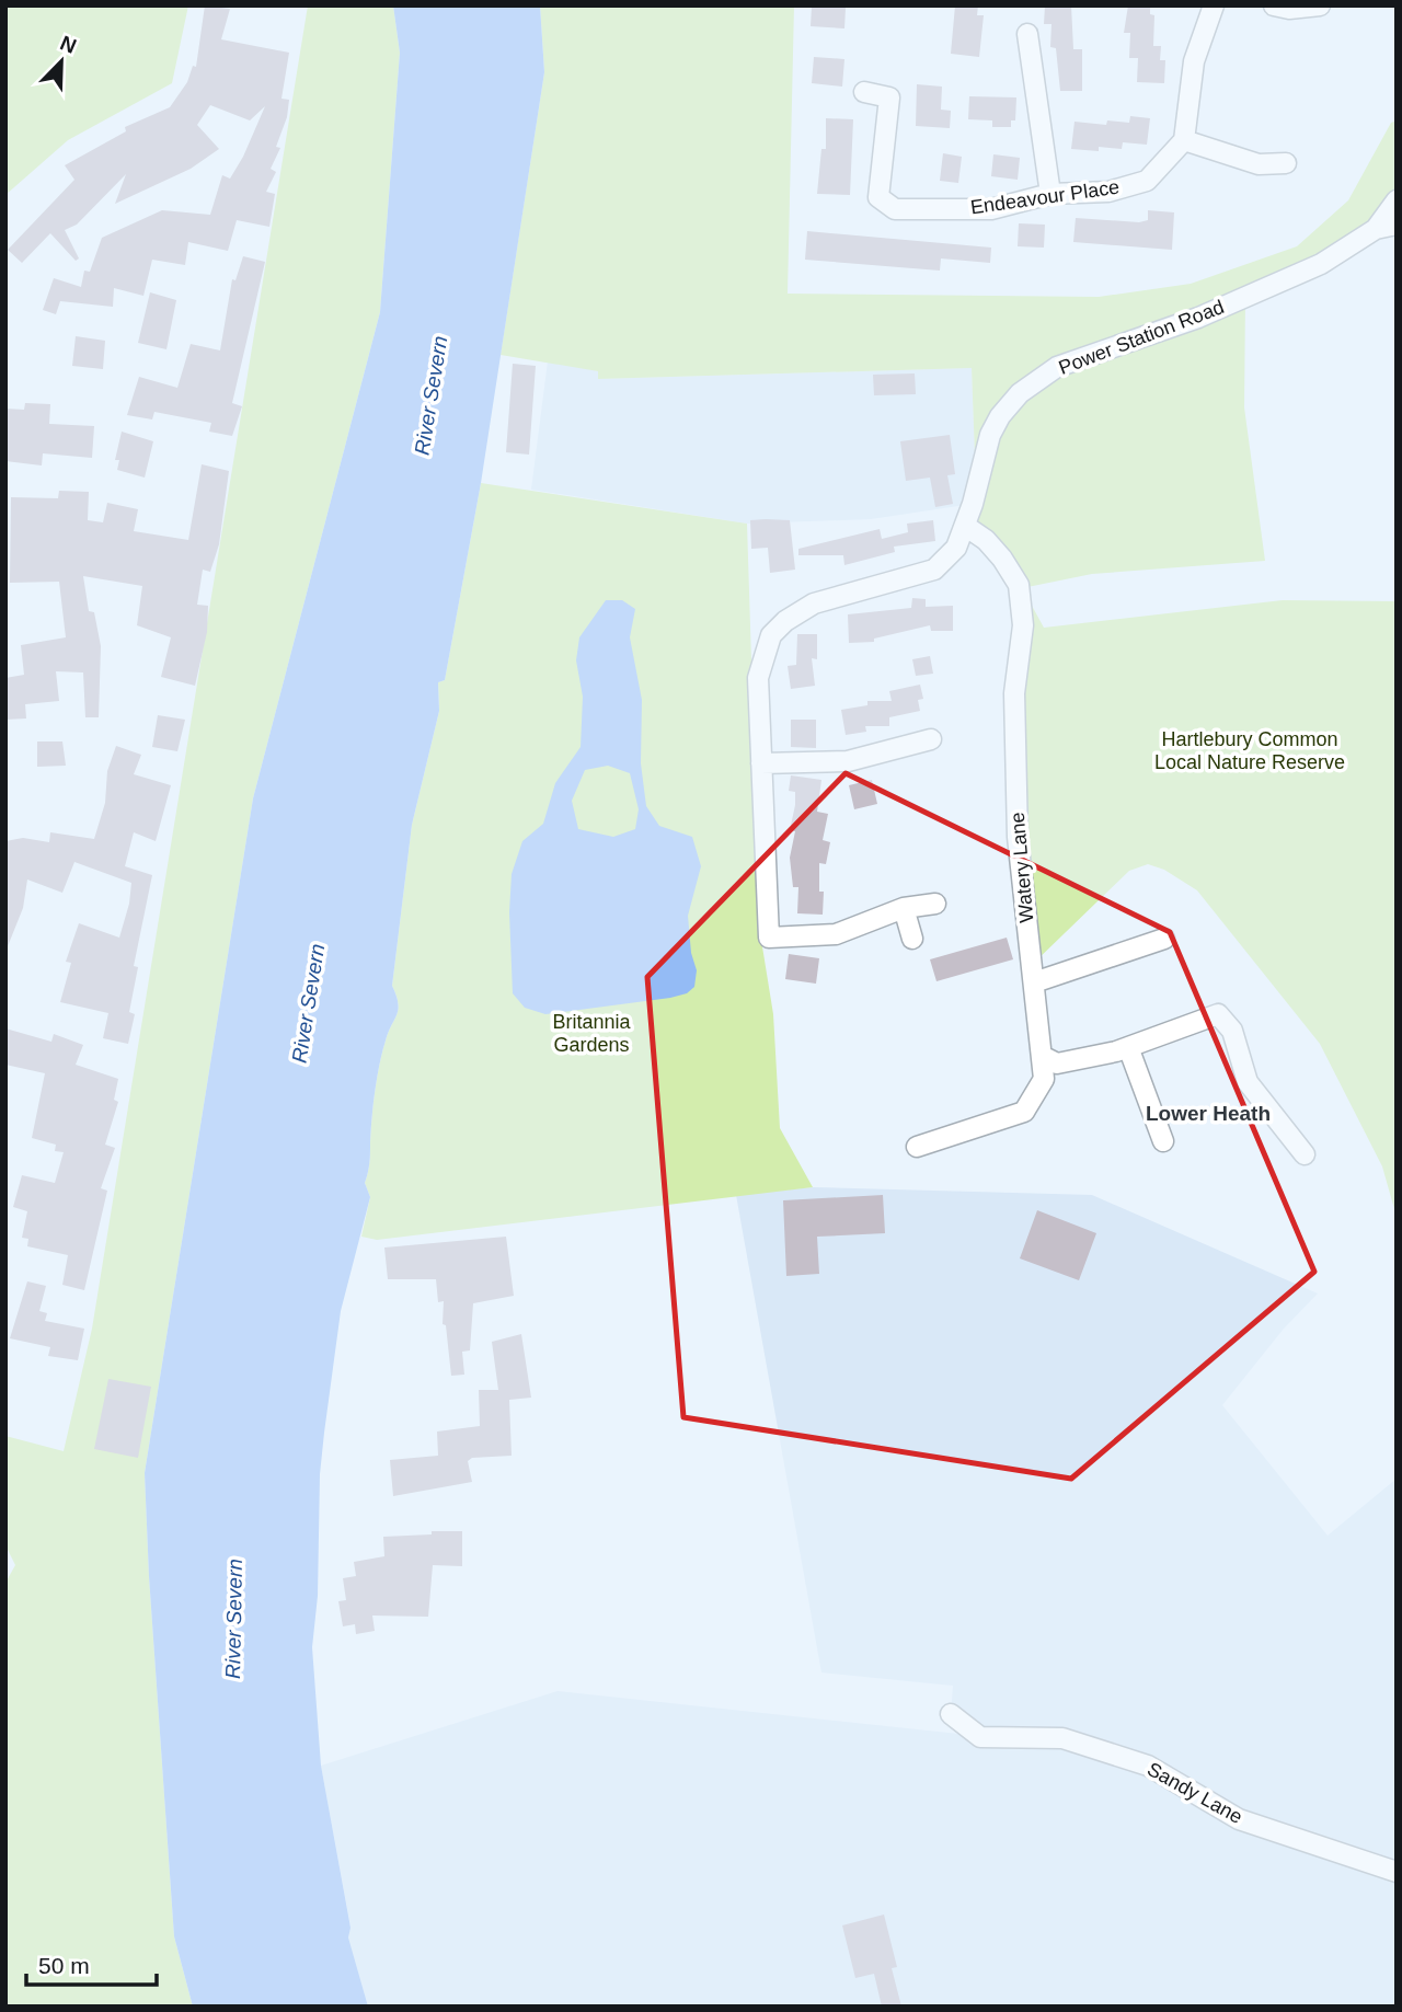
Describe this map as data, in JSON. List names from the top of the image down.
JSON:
{
  "streets": {
    "street": [
      "Endeavour Place",
      "Power Station Road",
      "Watery Lane",
      "Sandy Lane"
    ]
  },
  "crossings": [
    ["Power Station Road", "Watery Lane"]
  ],
  "districts": ["Lower Heath"],
  "water": ["River Severn"],
  "parks": ["Hartlebury Common Local Nature Reserve", "Britannia Gardens"],
  "scale_bar": "50 m",
  "north": "top right"
}
